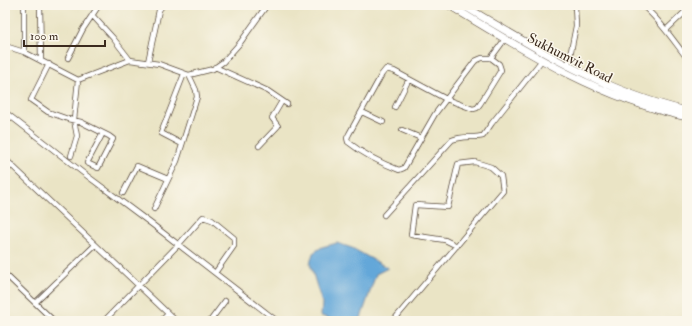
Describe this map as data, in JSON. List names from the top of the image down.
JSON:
{
  "streets": {
    "main road": ["Sukhumvit Road"]
  },
  "scale_bar": "100 m"
}
